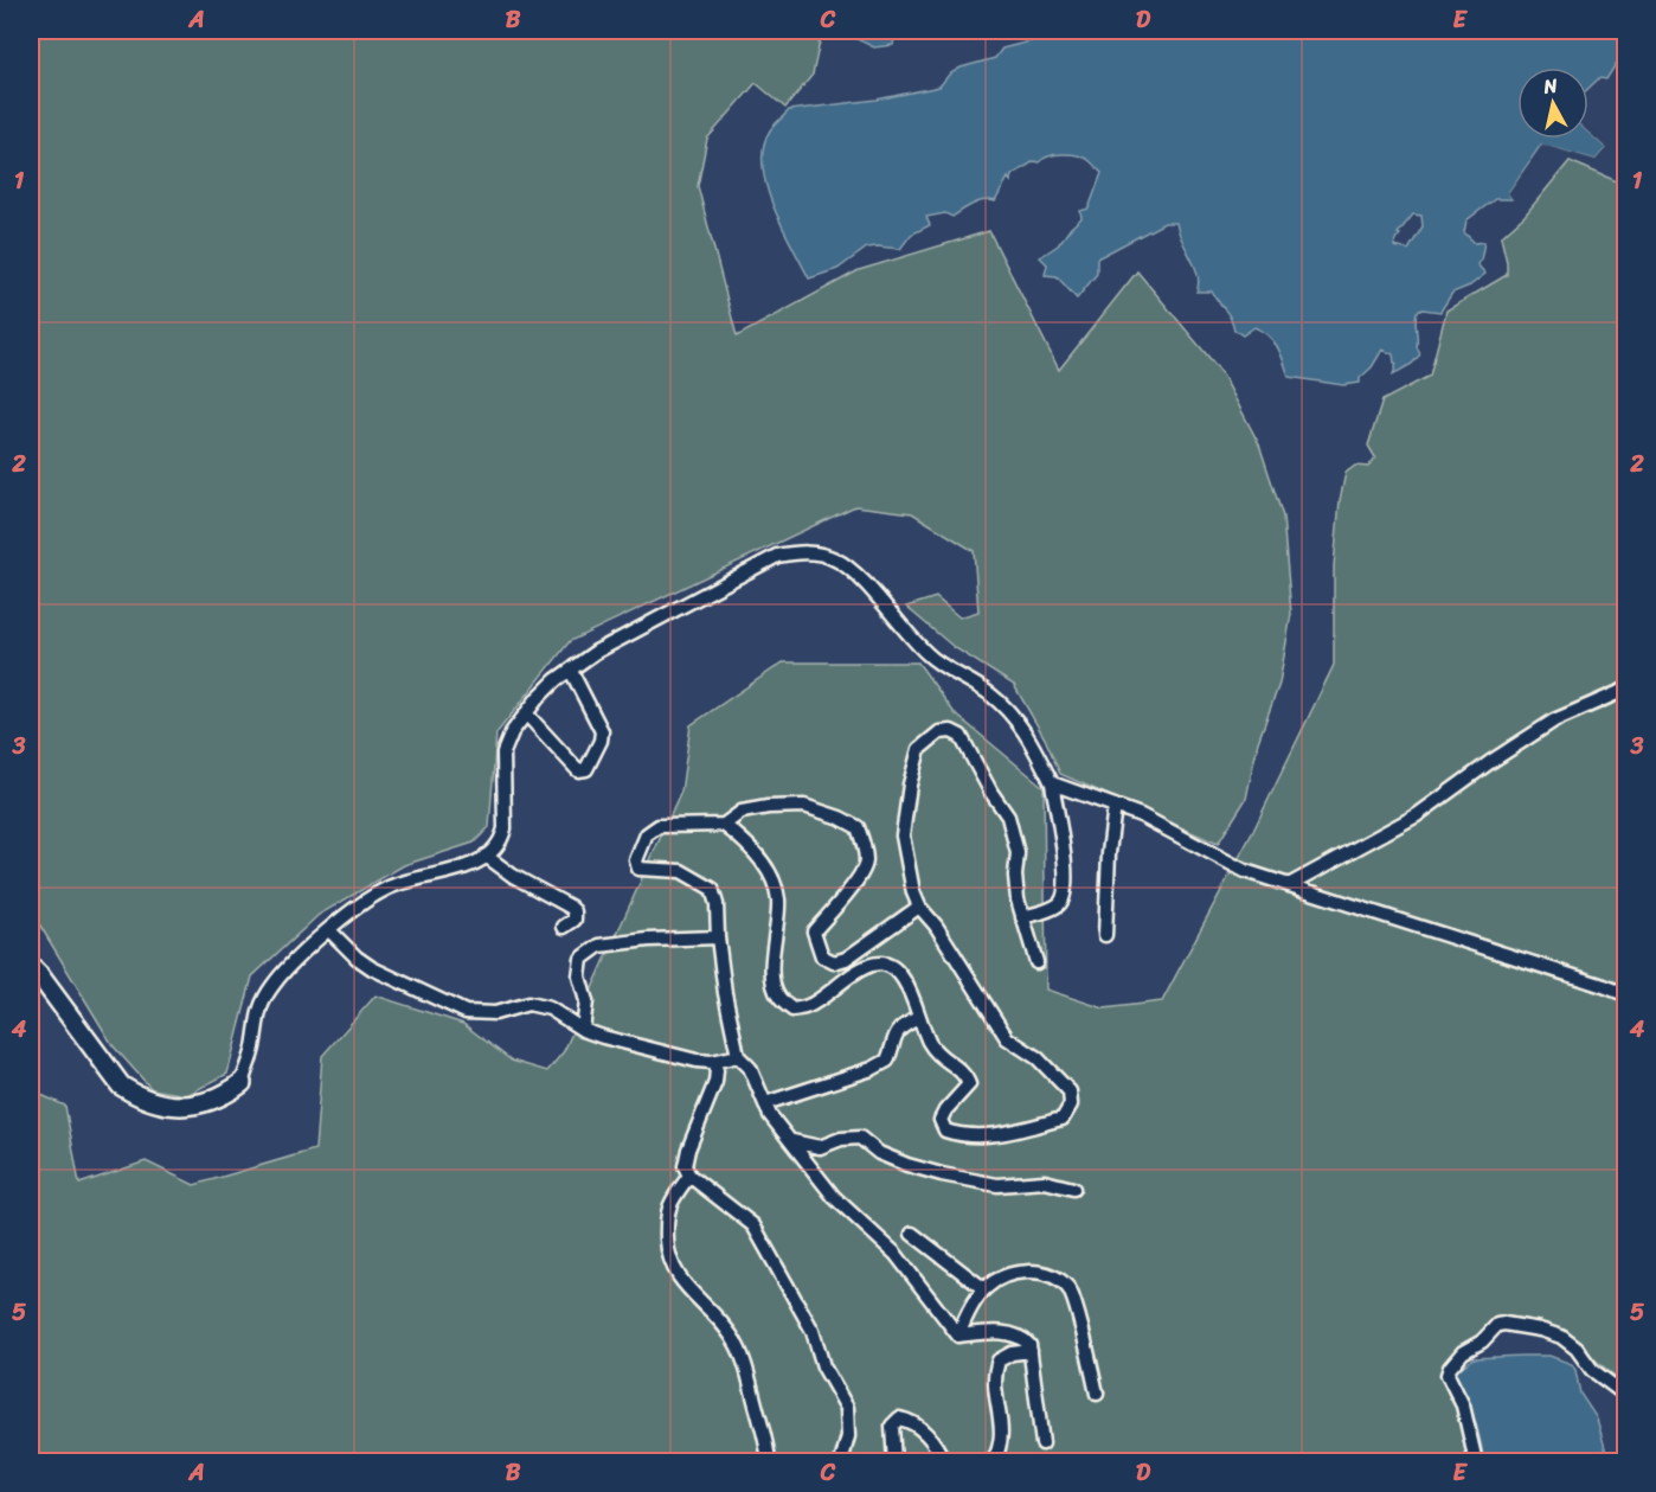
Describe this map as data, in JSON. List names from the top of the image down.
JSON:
{
  "north": "top",
  "grid": {
    "columns": [
      "A",
      "B",
      "C",
      "D",
      "E"
    ],
    "rows": [
      "1",
      "2",
      "3",
      "4",
      "5"
    ]
  }
}
